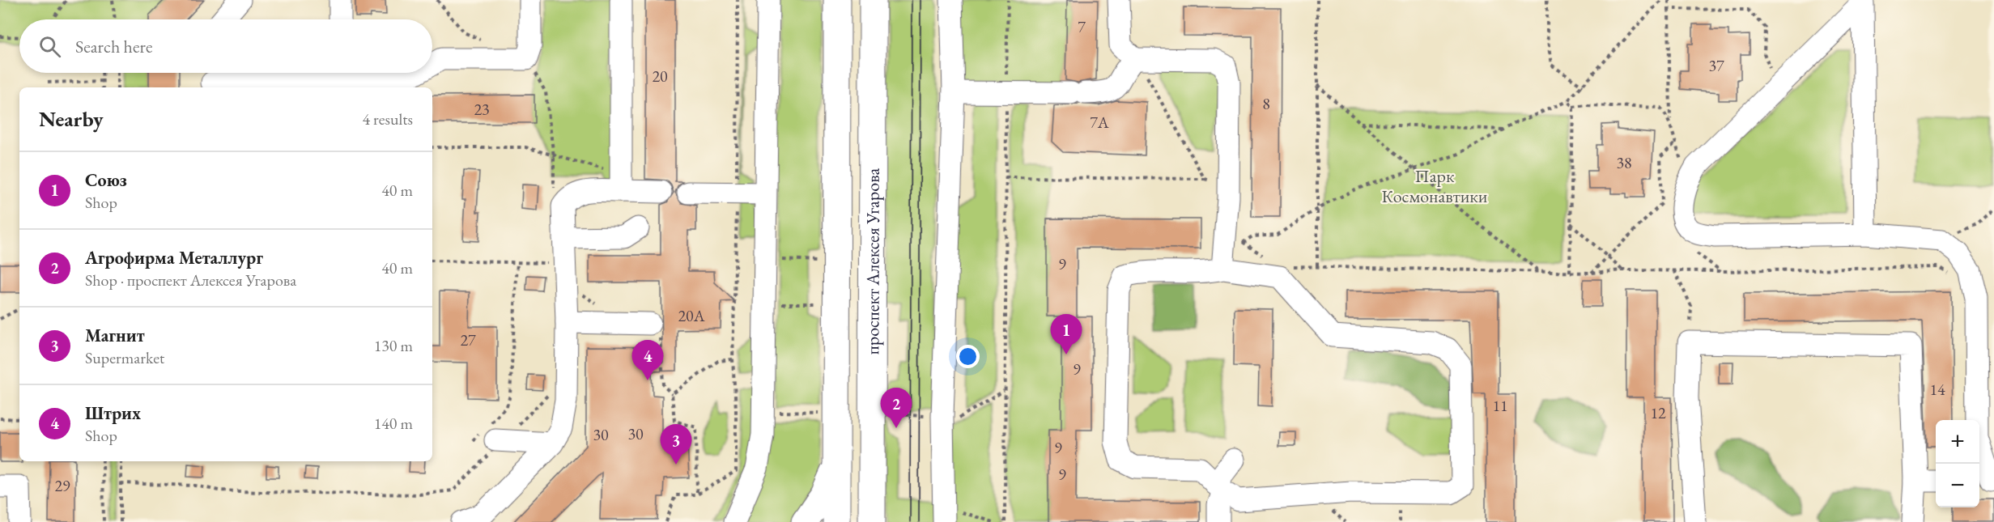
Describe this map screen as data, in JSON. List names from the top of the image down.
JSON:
{
  "streets": {
    "main road": ["проспект Алексея Угарова"]
  },
  "parks": ["Парк Космонавтики"],
  "house_numbers": [
    "7",
    "37",
    "20",
    "8",
    "23",
    "7А",
    "38",
    "9",
    "20А",
    "27",
    "9",
    "14",
    "11",
    "12",
    "30",
    "30",
    "9",
    "9",
    "29"
  ],
  "page": {
    "search": "Search here",
    "heading": ["Nearby", "4 results"],
    "list": [
      {
        "mark": "1",
        "name": "Союз",
        "note": "Shop",
        "value": "40 m"
      },
      {
        "mark": "2",
        "name": "Агрофирма Металлург",
        "note": "Shop · проспект Алексея Угарова",
        "value": "40 m"
      },
      {
        "mark": "3",
        "name": "Магнит",
        "note": "Supermarket",
        "value": "130 m"
      },
      {
        "mark": "4",
        "name": "Штрих",
        "note": "Shop",
        "value": "140 m"
      }
    ],
    "pins": [
      "1",
      "4",
      "2",
      "3"
    ],
    "map_buttons": ["+", "−"]
  }
}
